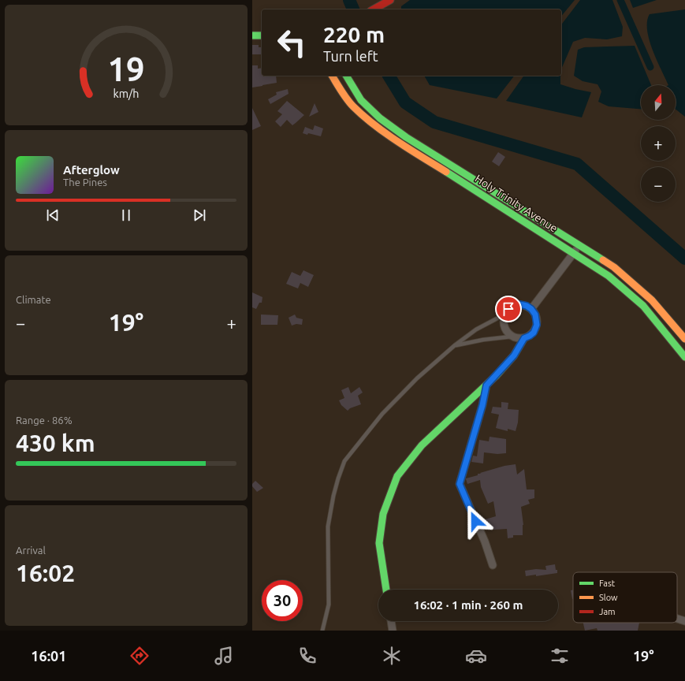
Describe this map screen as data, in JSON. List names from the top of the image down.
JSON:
{
  "streets": {
    "main road": ["Holy Trinity Avenue"]
  },
  "legend": ["Fast", "Slow", "Jam"],
  "north": "top",
  "page": {
    "turn": ["220 m", "Turn left"],
    "map_buttons": ["+", "−"],
    "song": ["Afterglow", "The Pines"],
    "tile": [
      "Climate",
      ["Range · 86%", "430 km"],
      ["Arrival", "16:02"]
    ],
    "heat": ["−", "19°", "+"],
    "limit": "30",
    "trip": "16:02 · 1 min · 260 m",
    "tabs": ["16:01", "19°"],
    "gauge": ["19", "km/h"]
  }
}
